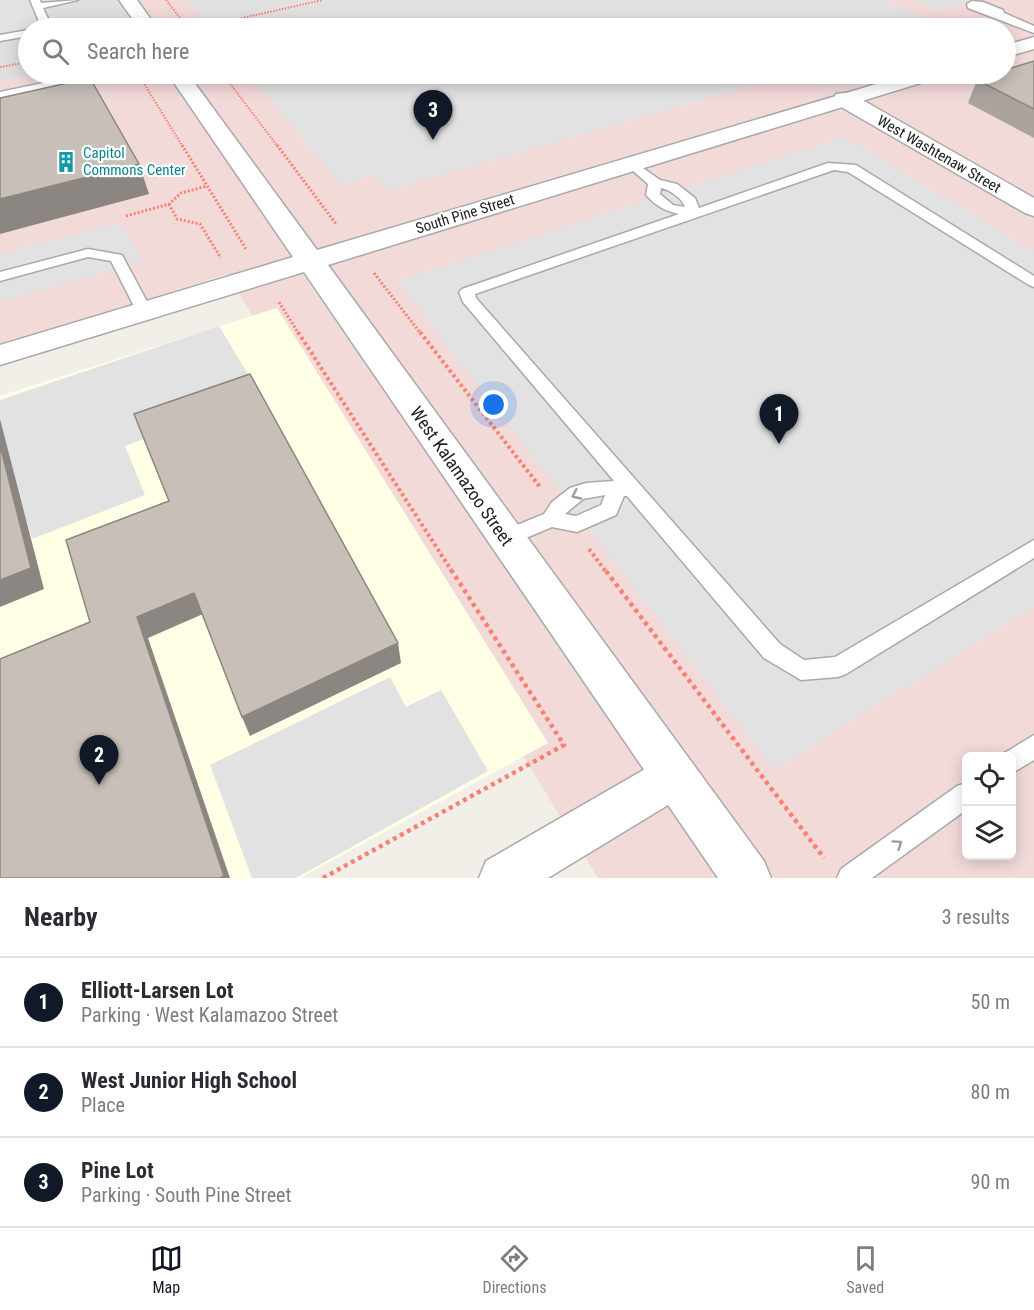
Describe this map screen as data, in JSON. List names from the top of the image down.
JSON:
{
  "streets": {
    "street": ["West Washtenaw Street", "South Pine Street", "West Kalamazoo Street"]
  },
  "crossings": [
    ["West Washtenaw Street", "South Pine Street"],
    ["South Pine Street", "West Kalamazoo Street"]
  ],
  "places": {
    "building": ["Capitol Commons Center"]
  },
  "page": {
    "search": "Search here",
    "pins": ["3", "1", "2"],
    "heading": ["Nearby", "3 results"],
    "list": [
      {
        "mark": "1",
        "name": "Elliott-Larsen Lot",
        "note": "Parking · West Kalamazoo Street",
        "value": "50 m"
      },
      {
        "mark": "2",
        "name": "West Junior High School",
        "note": "Place",
        "value": "80 m"
      },
      {
        "mark": "3",
        "name": "Pine Lot",
        "note": "Parking · South Pine Street",
        "value": "90 m"
      }
    ],
    "nav": ["Map", "Directions", "Saved"]
  }
}
